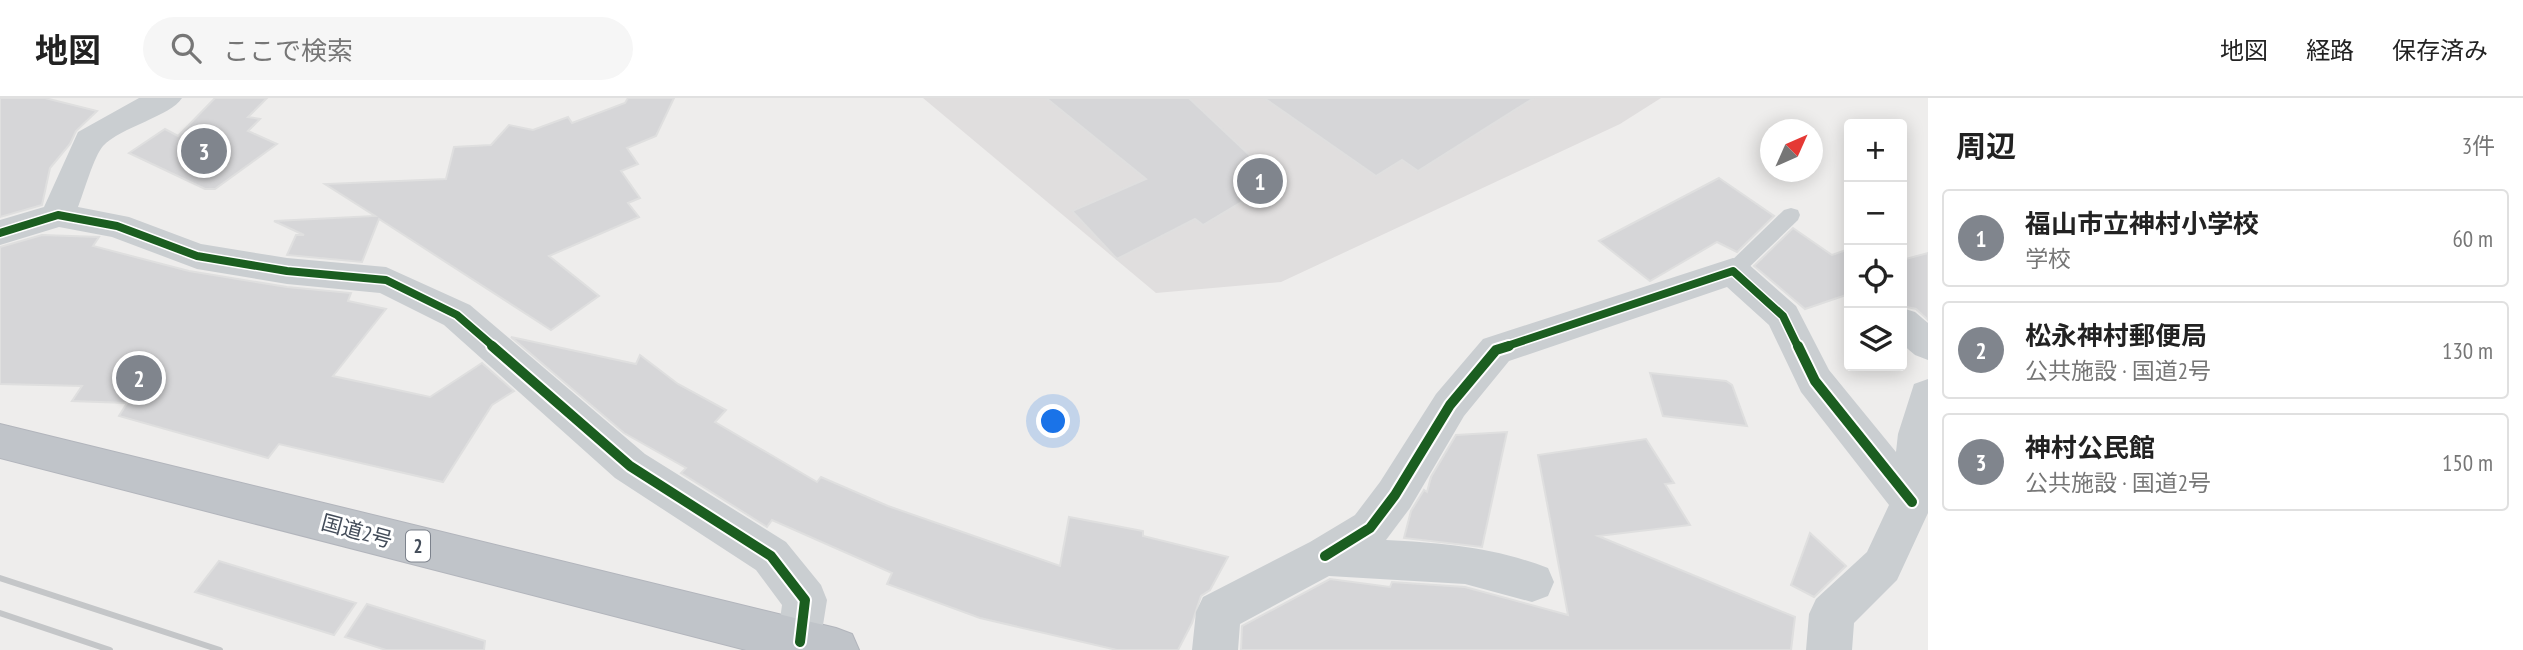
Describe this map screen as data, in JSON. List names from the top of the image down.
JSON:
{
  "streets": {
    "highway": ["国道2号", "2"]
  },
  "north": "top right",
  "page": {
    "header": "地図",
    "search": "ここで検索",
    "nav": ["地図", "経路", "保存済み"],
    "heading": ["周辺", "3件"],
    "map_buttons": ["+", "−"],
    "pins": ["3", "1", "2"],
    "list": [
      {
        "mark": "1",
        "name": "福山市立神村小学校",
        "note": "学校",
        "value": "60 m"
      },
      {
        "mark": "2",
        "name": "松永神村郵便局",
        "note": "公共施設 · 国道2号",
        "value": "130 m"
      },
      {
        "mark": "3",
        "name": "神村公民館",
        "note": "公共施設 · 国道2号",
        "value": "150 m"
      }
    ]
  }
}
